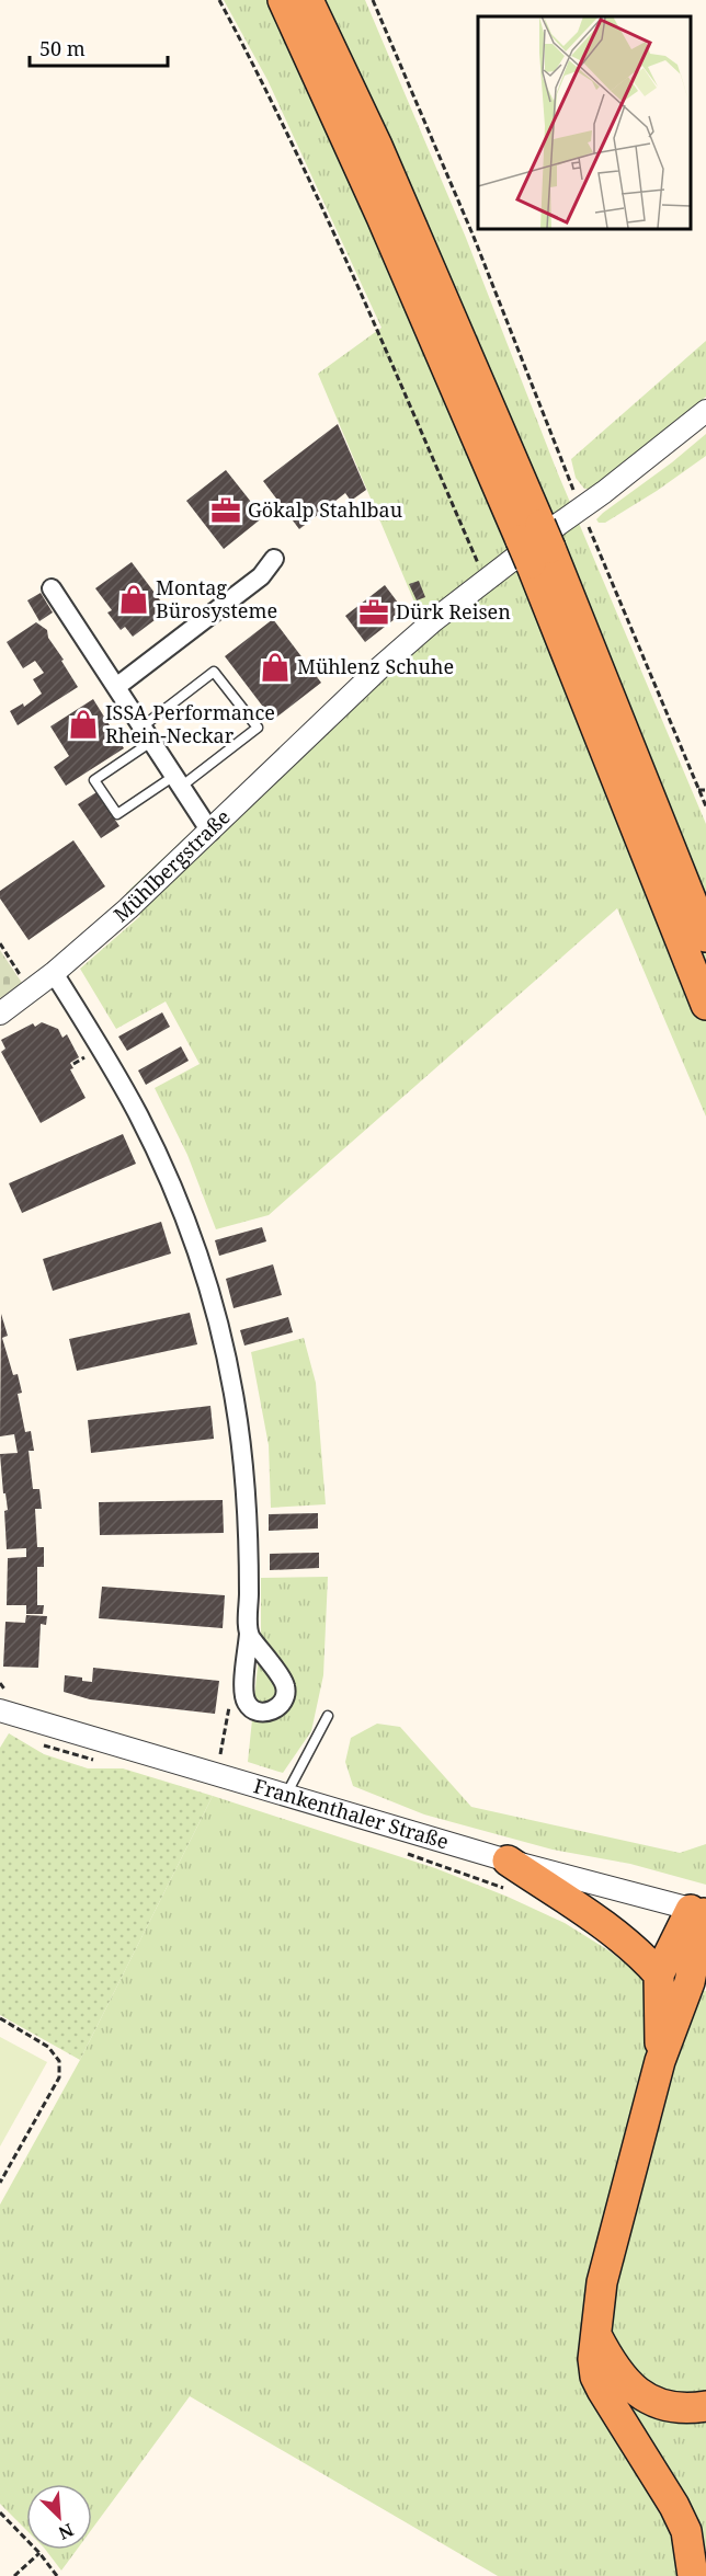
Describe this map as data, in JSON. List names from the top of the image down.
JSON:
{
  "streets": {
    "street": ["Mühlbergstraße", "Frankenthaler Straße"]
  },
  "places": {
    "office": ["Gökalp Stahlbau", "Dürk Reisen"],
    "shop": ["Montag Bürosysteme", "Mühlenz Schuhe", "ISSA Performance Rhein-Neckar"]
  },
  "scale_bar": "50 m",
  "north": "bottom right"
}
